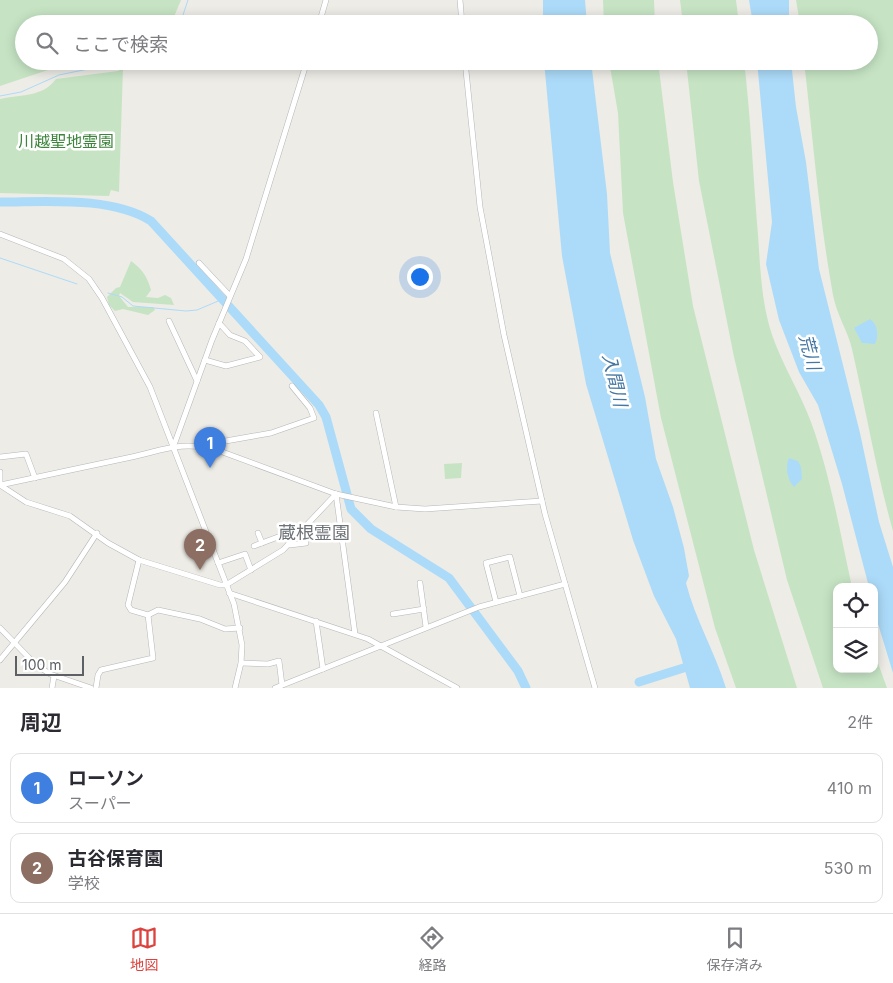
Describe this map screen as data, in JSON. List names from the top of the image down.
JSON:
{
  "districts": ["蔵根霊園"],
  "water": ["荒川", "入間川"],
  "parks": ["川越聖地霊園"],
  "scale_bar": "100 m",
  "page": {
    "search": "ここで検索",
    "pins": ["1", "2"],
    "scale": "100 m",
    "heading": ["周辺", "2件"],
    "list": [
      {
        "mark": "1",
        "name": "ローソン",
        "note": "スーパー",
        "value": "410 m"
      },
      {
        "mark": "2",
        "name": "古谷保育園",
        "note": "学校",
        "value": "530 m"
      }
    ],
    "nav": ["地図", "経路", "保存済み"]
  }
}
